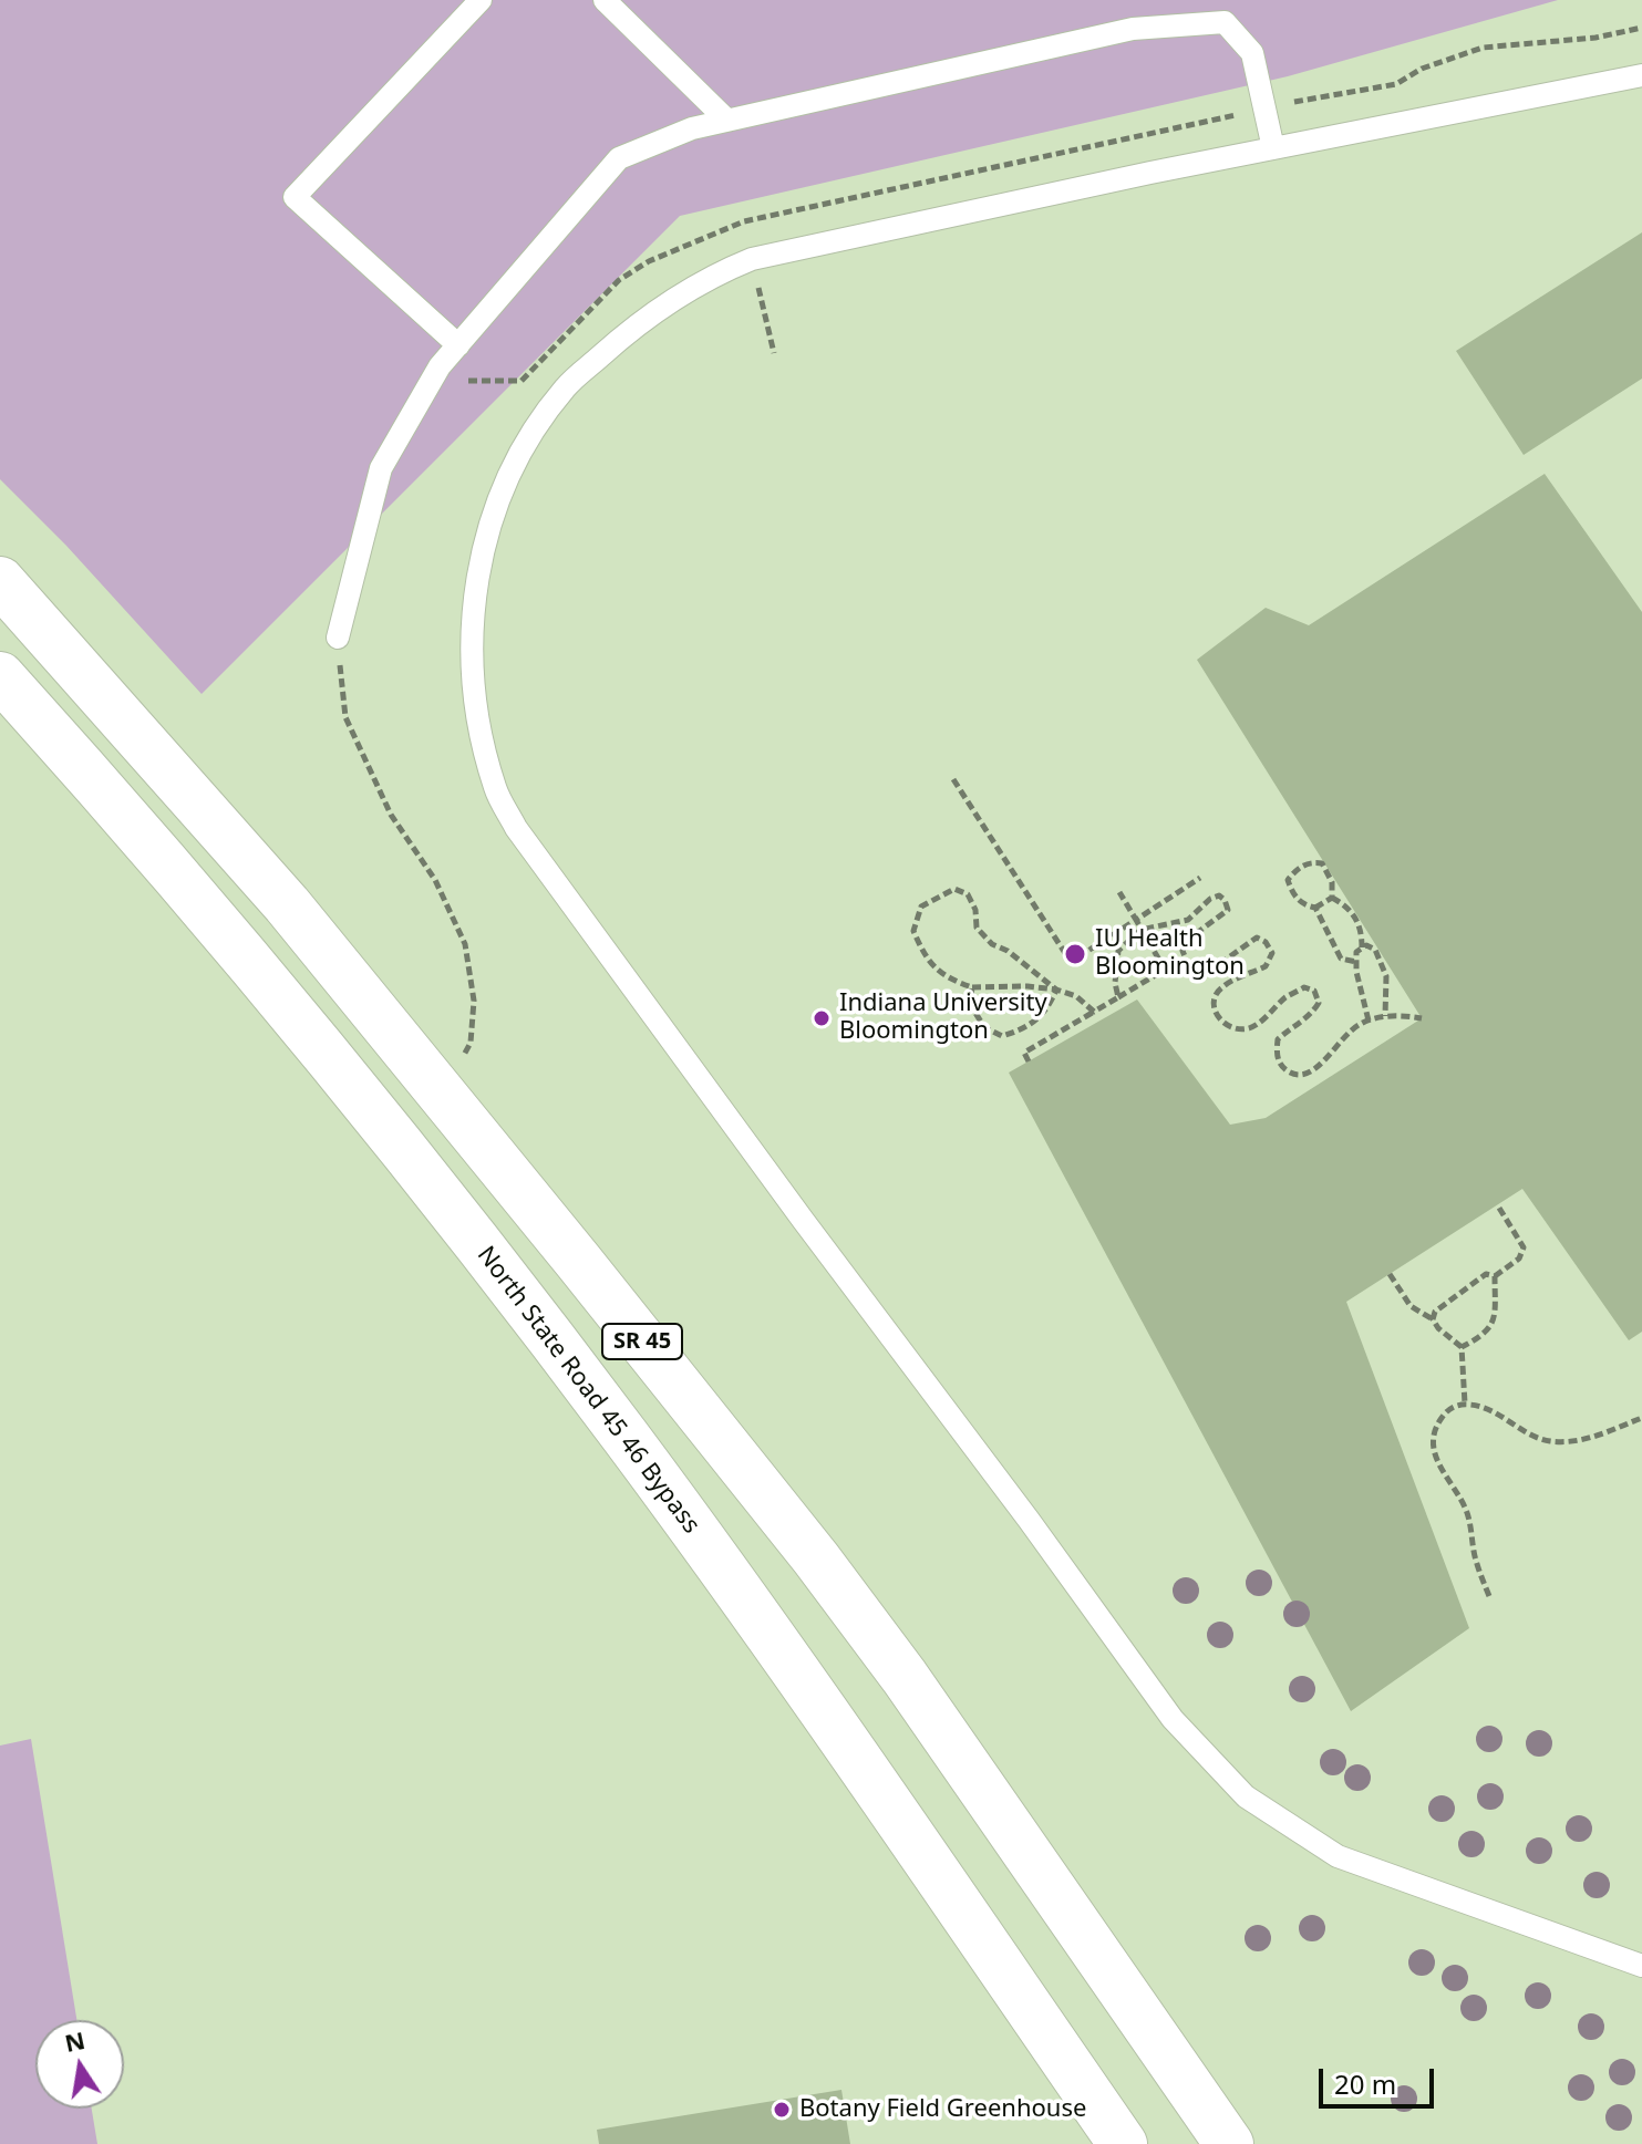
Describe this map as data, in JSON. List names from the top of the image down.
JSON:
{
  "streets": {
    "highway": ["SR 45", "North State Road 45 46 Bypass"]
  },
  "places": ["IU Health Bloomington", "Indiana University Bloomington", "Botany Field Greenhouse"],
  "scale_bar": "20 m",
  "north": "top"
}
